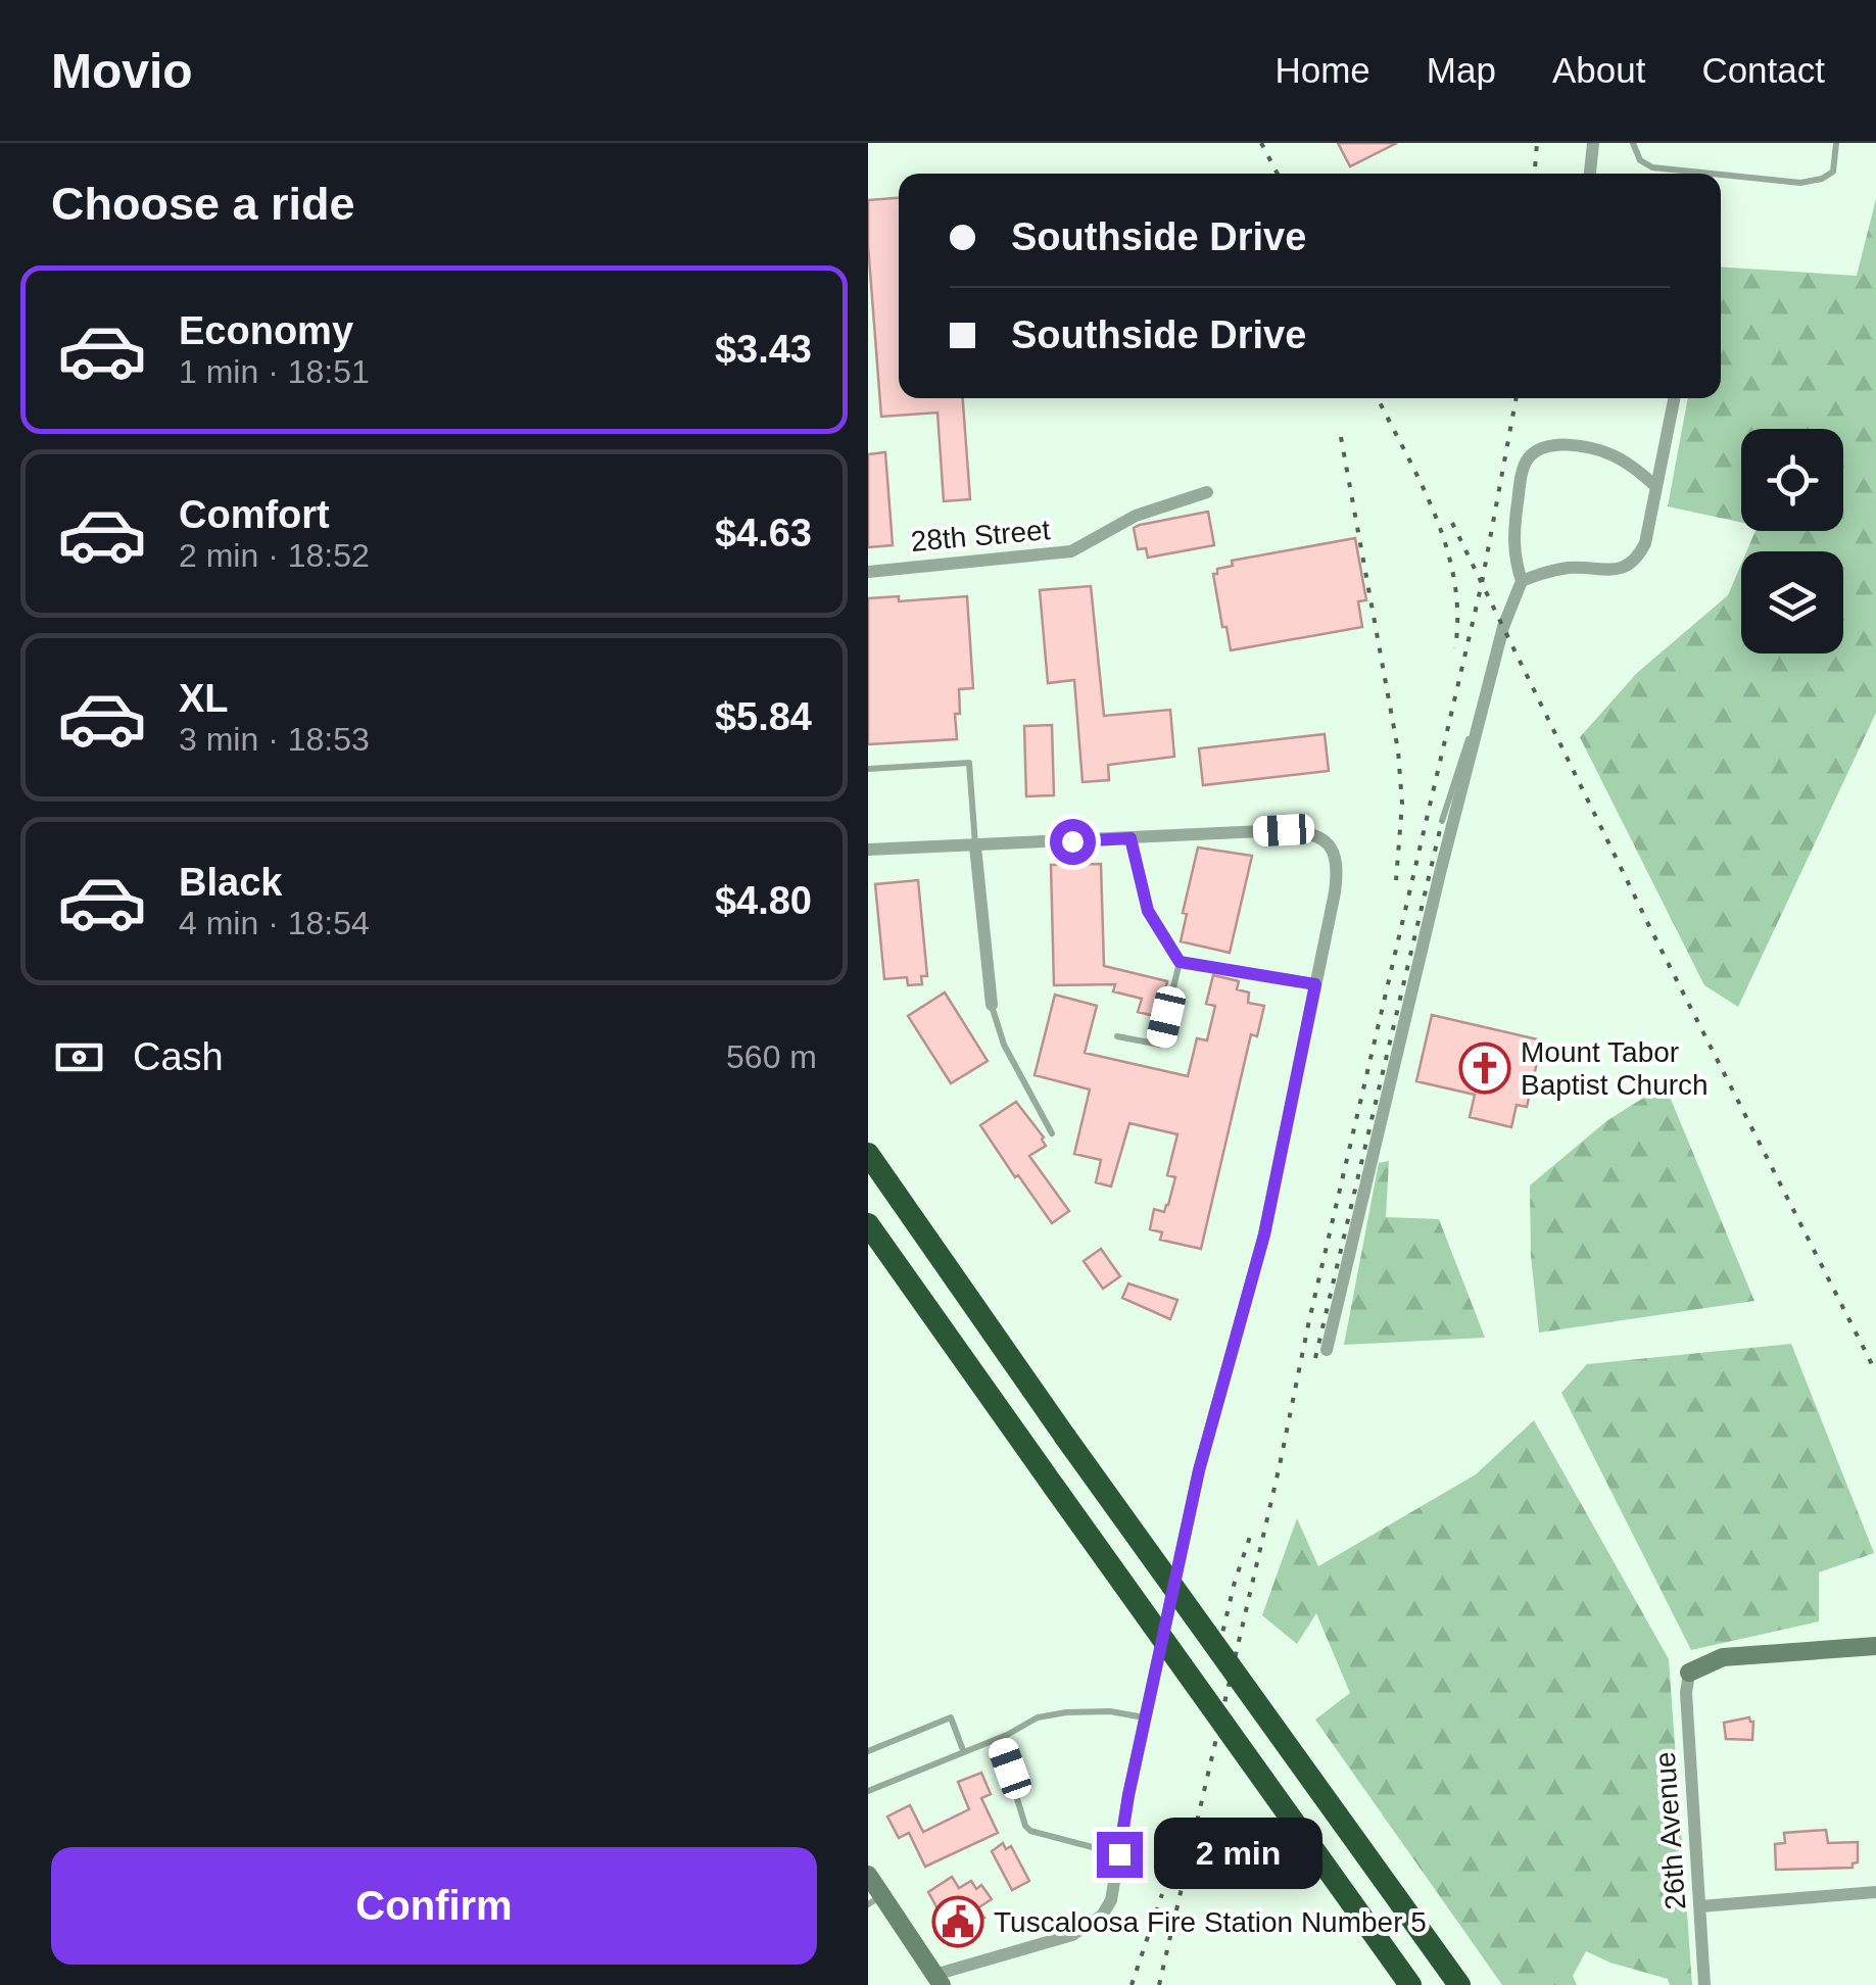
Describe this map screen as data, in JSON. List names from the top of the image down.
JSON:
{
  "streets": {
    "street": ["28th Street", "26th Avenue"]
  },
  "places": {
    "church": ["Mount Tabor Baptist Church"],
    "public building": ["Tuscaloosa Fire Station Number 5"]
  },
  "page": {
    "header": "Movio",
    "nav": [
      "Home",
      "Map",
      "About",
      "Contact"
    ],
    "heading": "Choose a ride",
    "banner": ["Southside Drive", "Southside Drive"],
    "list": [
      {
        "name": "Economy",
        "note": "1 min · 18:51",
        "value": "$3.43"
      },
      {
        "name": "Comfort",
        "note": "2 min · 18:52",
        "value": "$4.63"
      },
      {
        "name": "XL",
        "note": "3 min · 18:53",
        "value": "$5.84"
      },
      {
        "name": "Black",
        "note": "4 min · 18:54",
        "value": "$4.80"
      }
    ],
    "pay": ["Cash", "560 m"],
    "bubble": "2 min",
    "buttons": "Confirm"
  }
}
